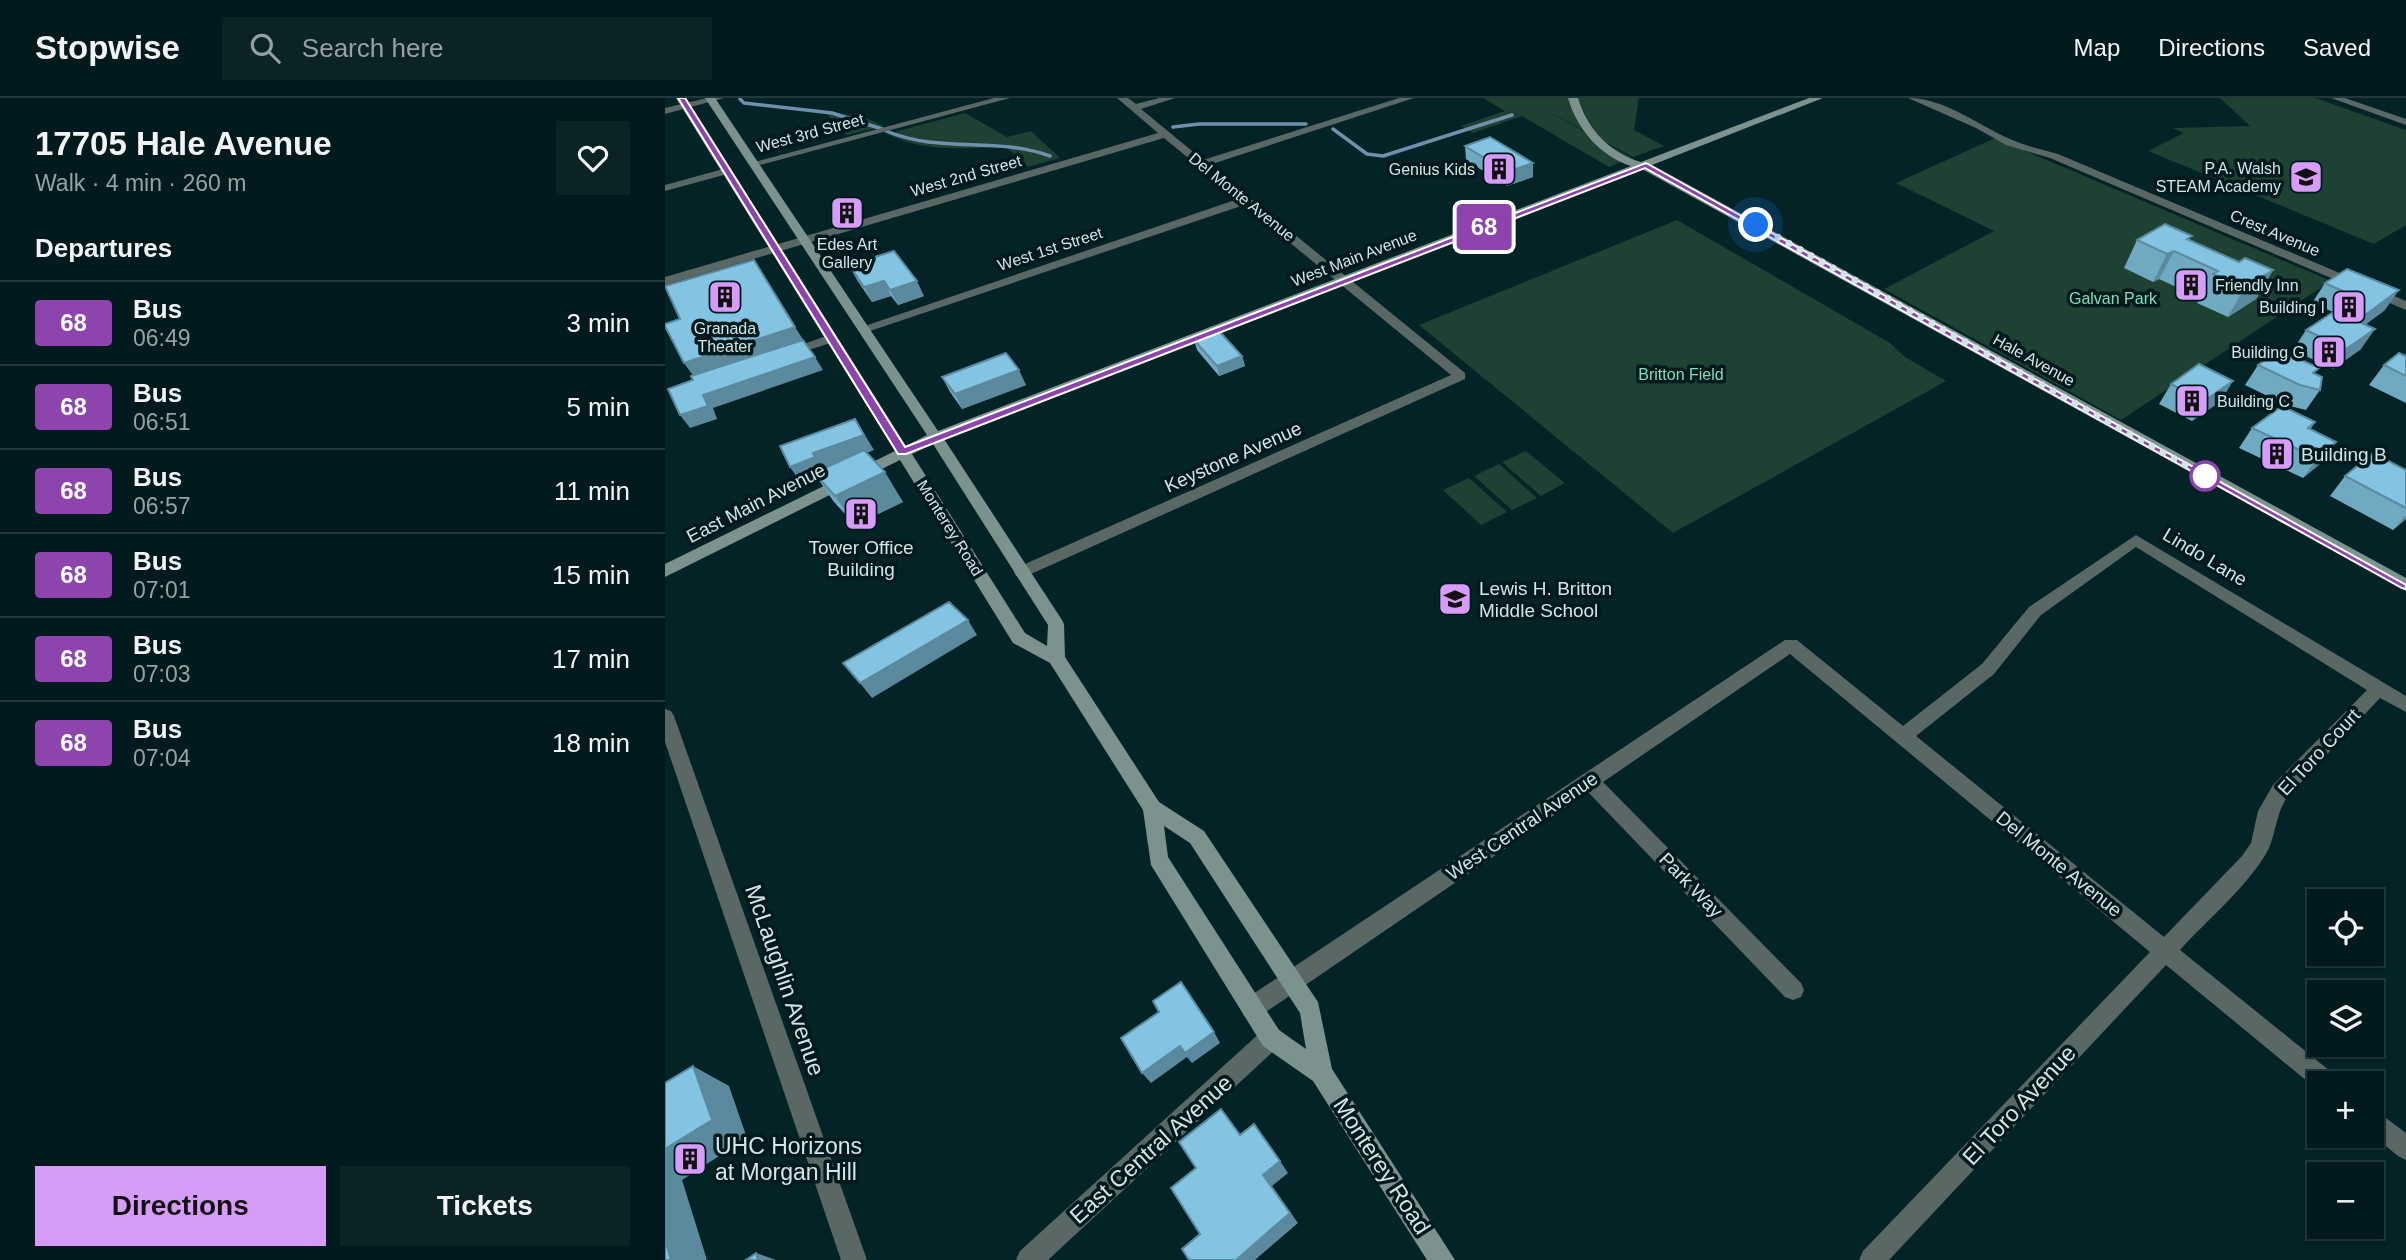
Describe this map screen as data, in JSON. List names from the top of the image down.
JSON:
{
  "streets": {
    "main road": [
      "West Main Avenue",
      "Hale Avenue",
      "East Main Avenue",
      "Monterey Road"
    ],
    "street": [
      "West 3rd Street",
      "West 2nd Street",
      "Del Monte Avenue",
      "Crest Avenue",
      "West 1st Street",
      "Keystone Avenue",
      "Lindo Lane",
      "El Toro Court",
      "West Central Avenue",
      "Park Way",
      "McLaughlin Avenue",
      "El Toro Avenue",
      "East Central Avenue"
    ]
  },
  "crossings": [
    ["West 3rd Street", "Monterey Road"],
    ["West 2nd Street", "Del Monte Avenue"],
    ["West 2nd Street", "Monterey Road"],
    ["Del Monte Avenue", "West 1st Street"],
    ["Del Monte Avenue", "West Main Avenue"],
    ["Del Monte Avenue", "Keystone Avenue"],
    ["Del Monte Avenue", "Lindo Lane"],
    ["Del Monte Avenue", "El Toro Court"],
    ["Del Monte Avenue", "West Central Avenue"],
    ["Del Monte Avenue", "El Toro Avenue"],
    ["West 1st Street", "Monterey Road"],
    ["West Main Avenue", "Hale Avenue"],
    ["West Main Avenue", "East Main Avenue"],
    ["West Main Avenue", "Monterey Road"],
    ["Keystone Avenue", "Monterey Road"],
    ["East Main Avenue", "Monterey Road"],
    ["Monterey Road", "West Central Avenue"],
    ["Monterey Road", "East Central Avenue"],
    ["Lindo Lane", "El Toro Court"],
    ["El Toro Court", "El Toro Avenue"],
    ["West Central Avenue", "Park Way"]
  ],
  "parks": ["Galvan Park", "Britton Field"],
  "places": {
    "building": [
      "Genius Kids",
      "Edes Art Gallery",
      "Friendly Inn",
      "Granada Theater",
      "Building I",
      "Building G",
      "Building C",
      "Building B",
      "Tower Office Building",
      "UHC Horizons at Morgan Hill"
    ],
    "school or university": ["P.A. Walsh STEAM Academy", "Lewis H. Britton Middle School"]
  },
  "lines": ["bus line 68"],
  "page": {
    "header": "Stopwise",
    "search": "Search here",
    "nav": ["Map", "Directions", "Saved"],
    "heading": [
      ["17705 Hale Avenue", "Walk · 4 min · 260 m"],
      "Departures"
    ],
    "on_map": "68",
    "list": [
      {
        "mark": "68",
        "name": "Bus",
        "note": "06:49",
        "value": "3 min"
      },
      {
        "mark": "68",
        "name": "Bus",
        "note": "06:51",
        "value": "5 min"
      },
      {
        "mark": "68",
        "name": "Bus",
        "note": "06:57",
        "value": "11 min"
      },
      {
        "mark": "68",
        "name": "Bus",
        "note": "07:01",
        "value": "15 min"
      },
      {
        "mark": "68",
        "name": "Bus",
        "note": "07:03",
        "value": "17 min"
      },
      {
        "mark": "68",
        "name": "Bus",
        "note": "07:04",
        "value": "18 min"
      }
    ],
    "map_buttons": ["+", "−"],
    "buttons": ["Directions", "Tickets"]
  }
}
